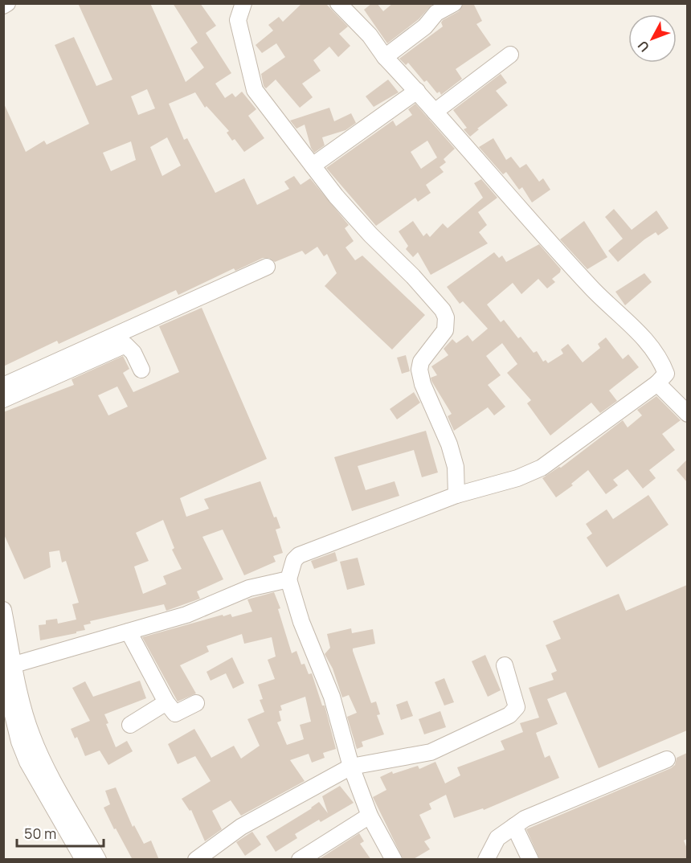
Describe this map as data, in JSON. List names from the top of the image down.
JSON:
{
  "scale_bar": "50 m",
  "north": "bottom left"
}
